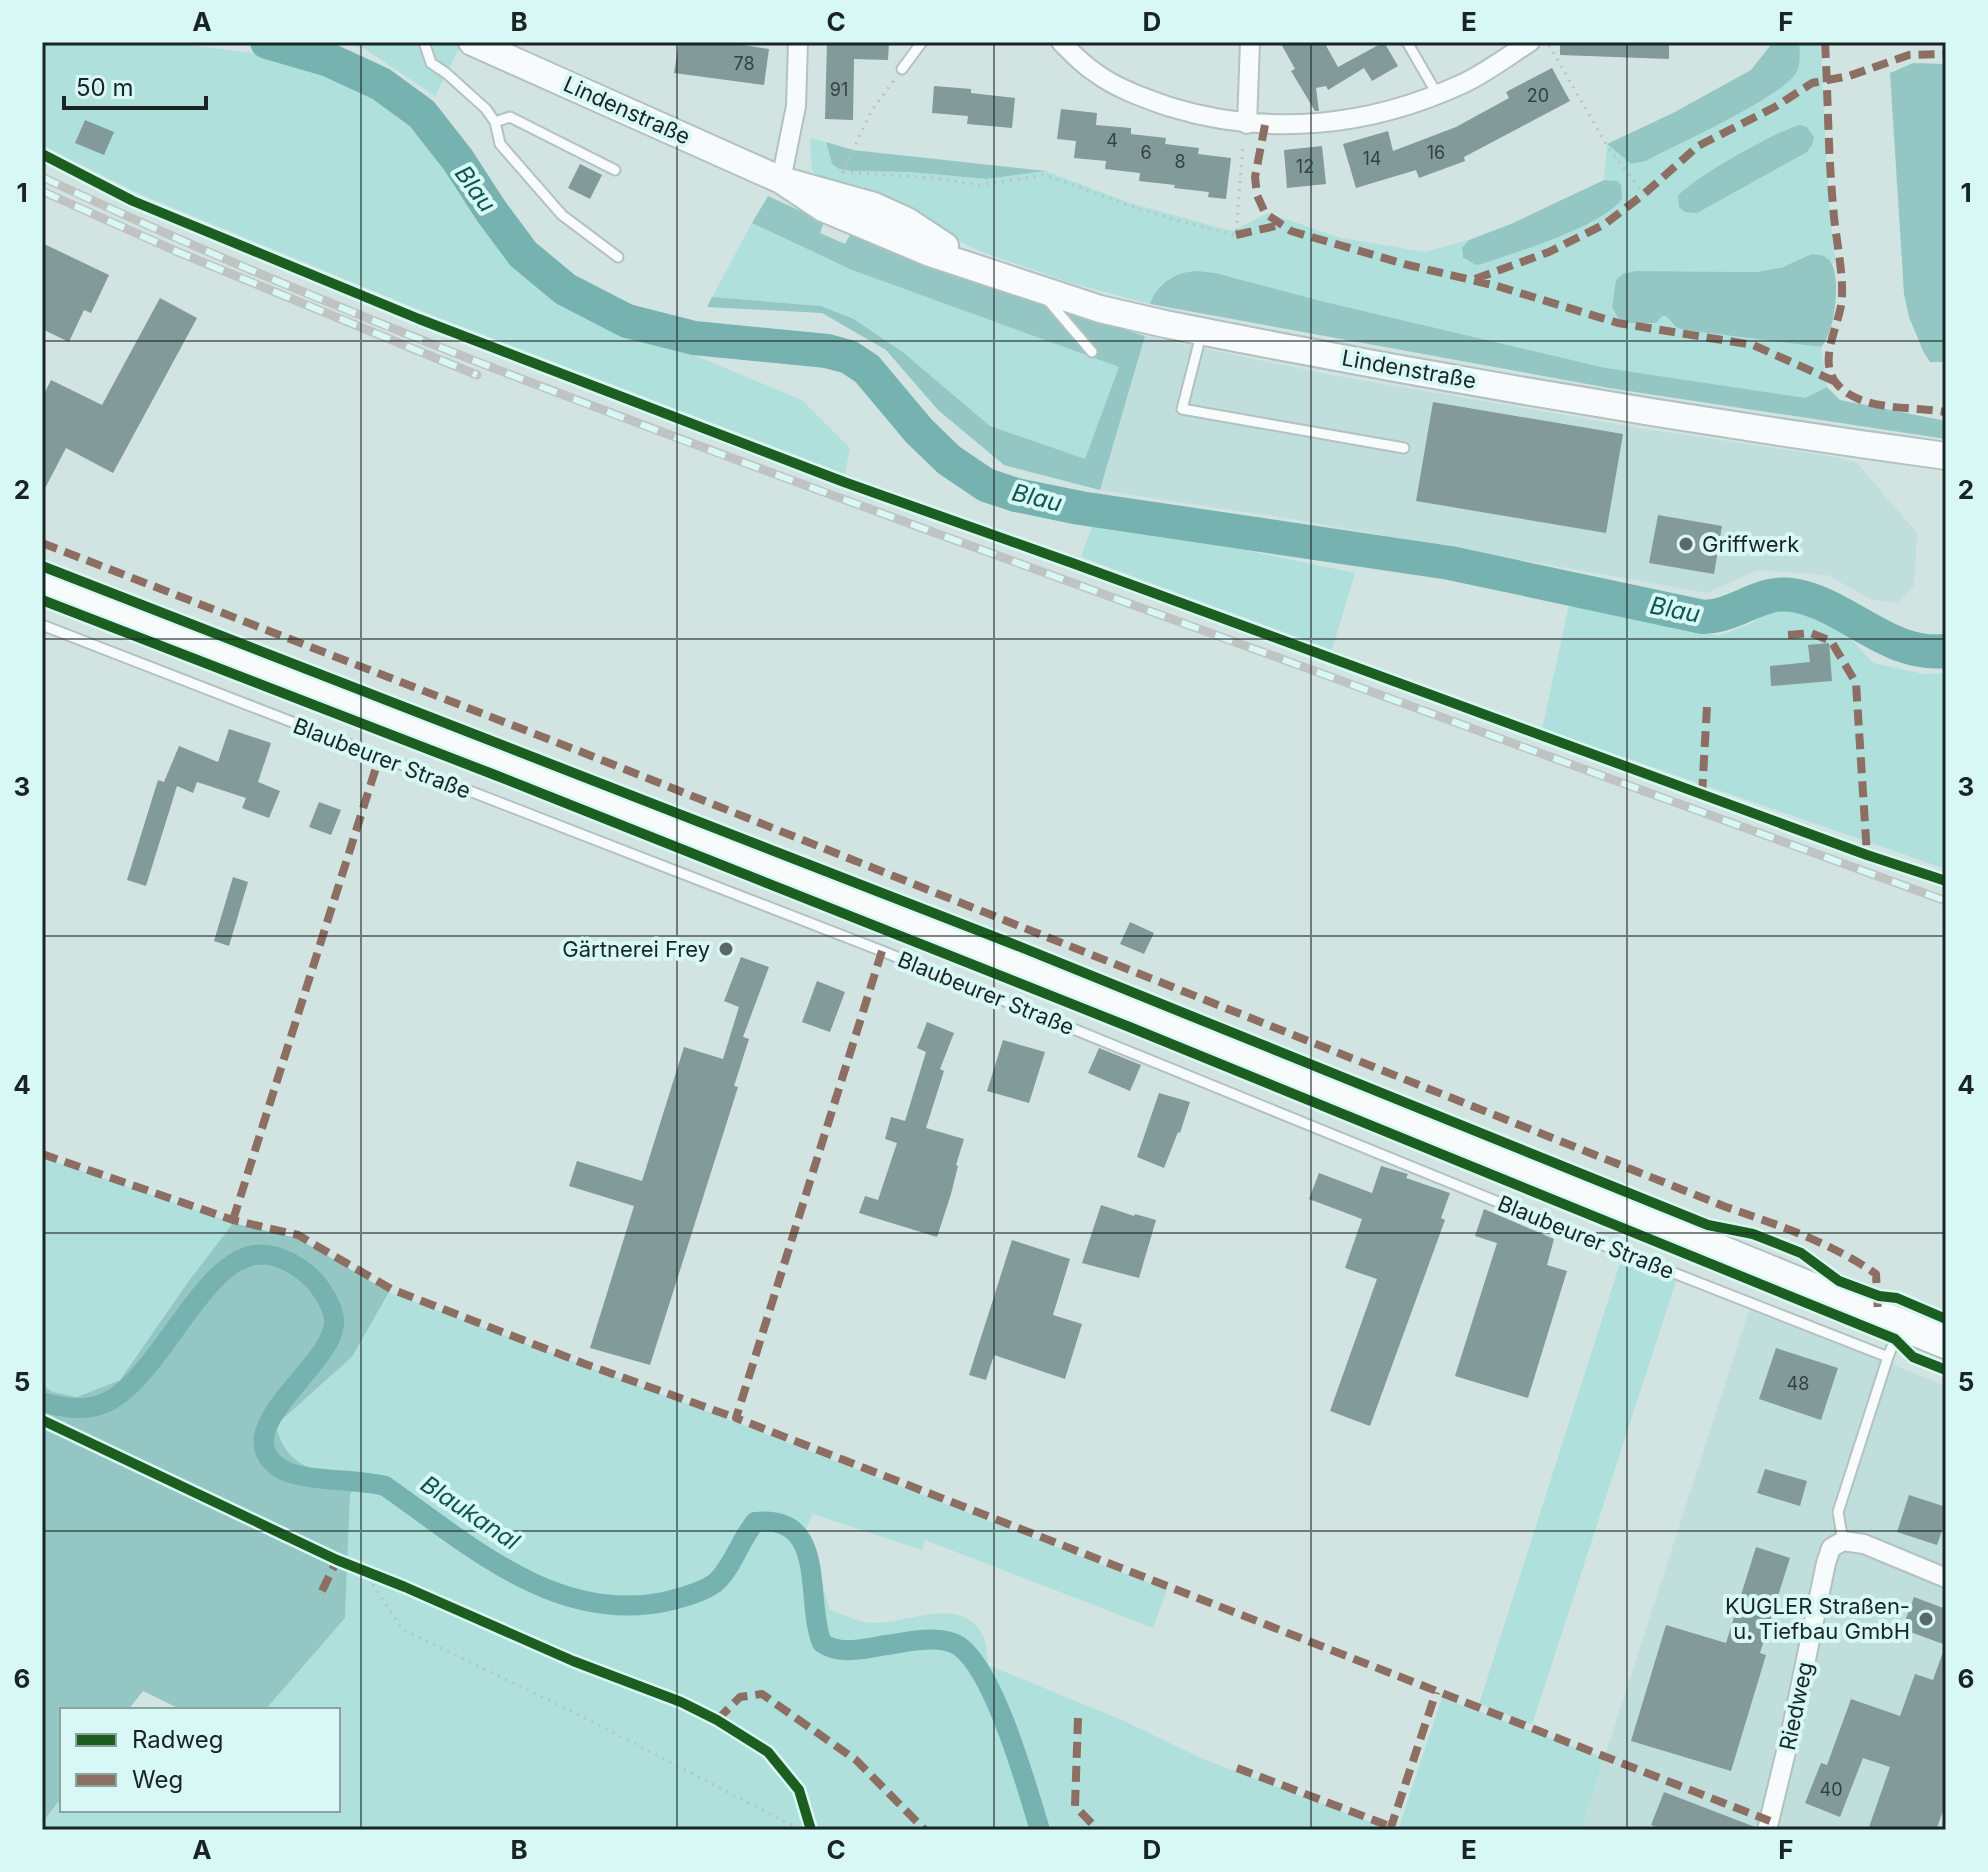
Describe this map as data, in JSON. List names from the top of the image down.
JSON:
{
  "streets": {
    "main road": ["Blaubeurer Straße"],
    "street": ["Lindenstraße", "Riedweg"]
  },
  "water": ["Blau", "Blaukanal"],
  "places": ["Griffwerk", "Gärtnerei Frey", "KUGLER Straßen- u. Tiefbau GmbH"],
  "house_numbers": [
    "78",
    "91",
    "20",
    "4",
    "6",
    "16",
    "14",
    "8",
    "12",
    "48",
    "40"
  ],
  "legend": ["Radweg", "Weg"],
  "scale_bar": "50 m",
  "grid": {
    "columns": [
      "A",
      "B",
      "C",
      "D",
      "E",
      "F"
    ],
    "rows": [
      "1",
      "2",
      "3",
      "4",
      "5",
      "6"
    ]
  }
}
